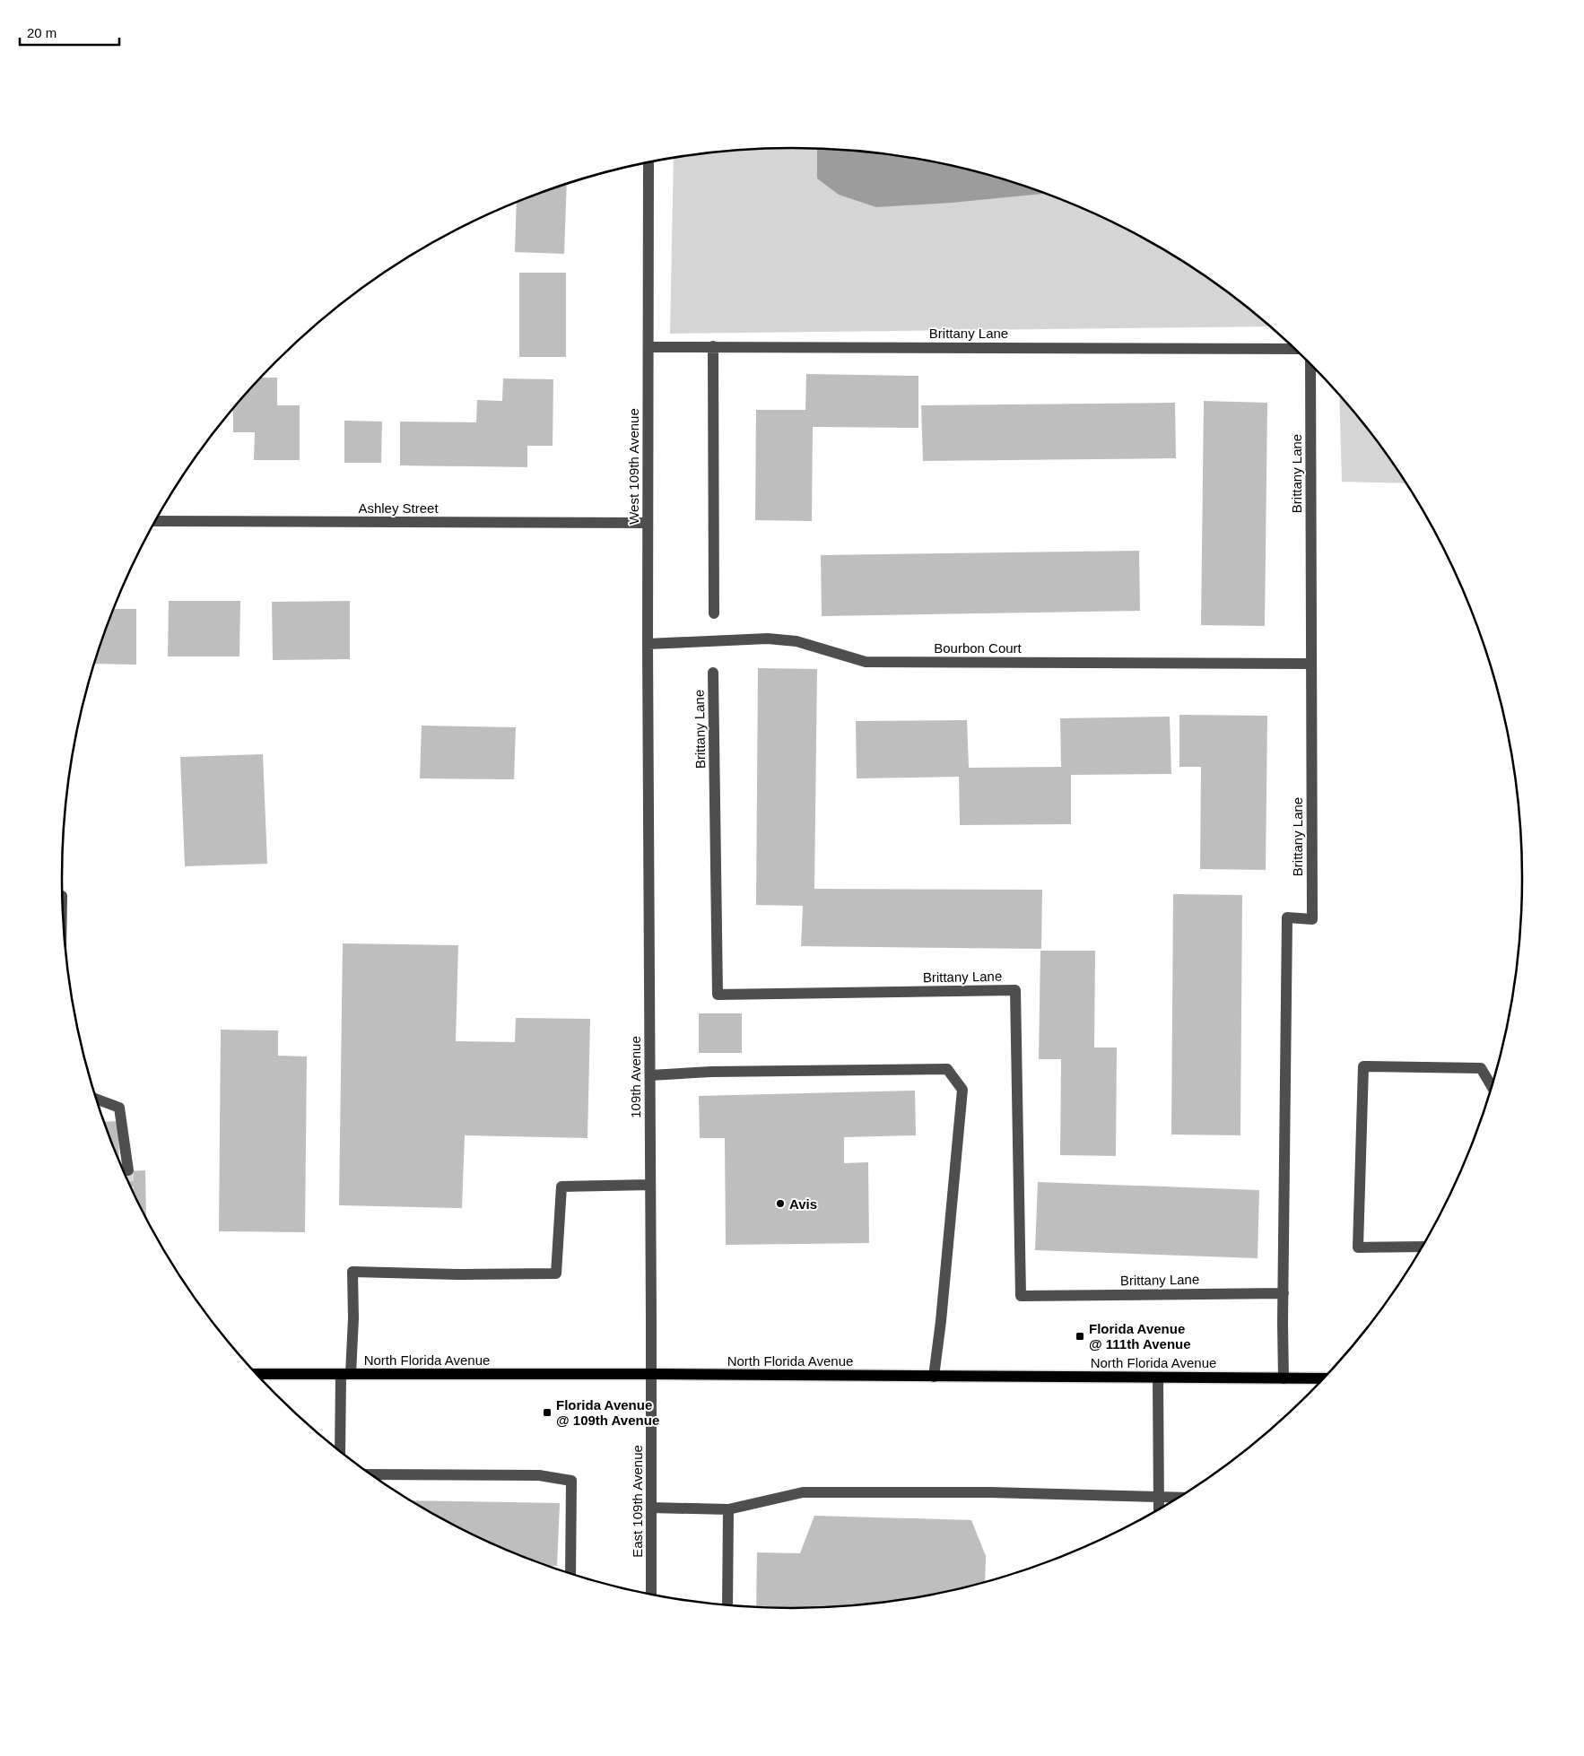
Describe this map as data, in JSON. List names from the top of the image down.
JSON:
{
  "streets": {
    "main road": ["North Florida Avenue"],
    "street": [
      "Brittany Lane",
      "West 109th Avenue",
      "Ashley Street",
      "Bourbon Court",
      "109th Avenue",
      "East 109th Avenue"
    ]
  },
  "crossings": [
    ["Brittany Lane", "West 109th Avenue"],
    ["Brittany Lane", "Bourbon Court"],
    ["Brittany Lane", "North Florida Avenue"],
    ["West 109th Avenue", "Ashley Street"],
    ["West 109th Avenue", "Bourbon Court"],
    ["West 109th Avenue", "109th Avenue"],
    ["109th Avenue", "North Florida Avenue"],
    ["109th Avenue", "East 109th Avenue"],
    ["North Florida Avenue", "East 109th Avenue"]
  ],
  "places": {
    "other": ["Avis"],
    "transit": ["Florida Avenue @ 111th Avenue", "Florida Avenue @ 109th Avenue"]
  },
  "scale_bar": "20 m"
}
